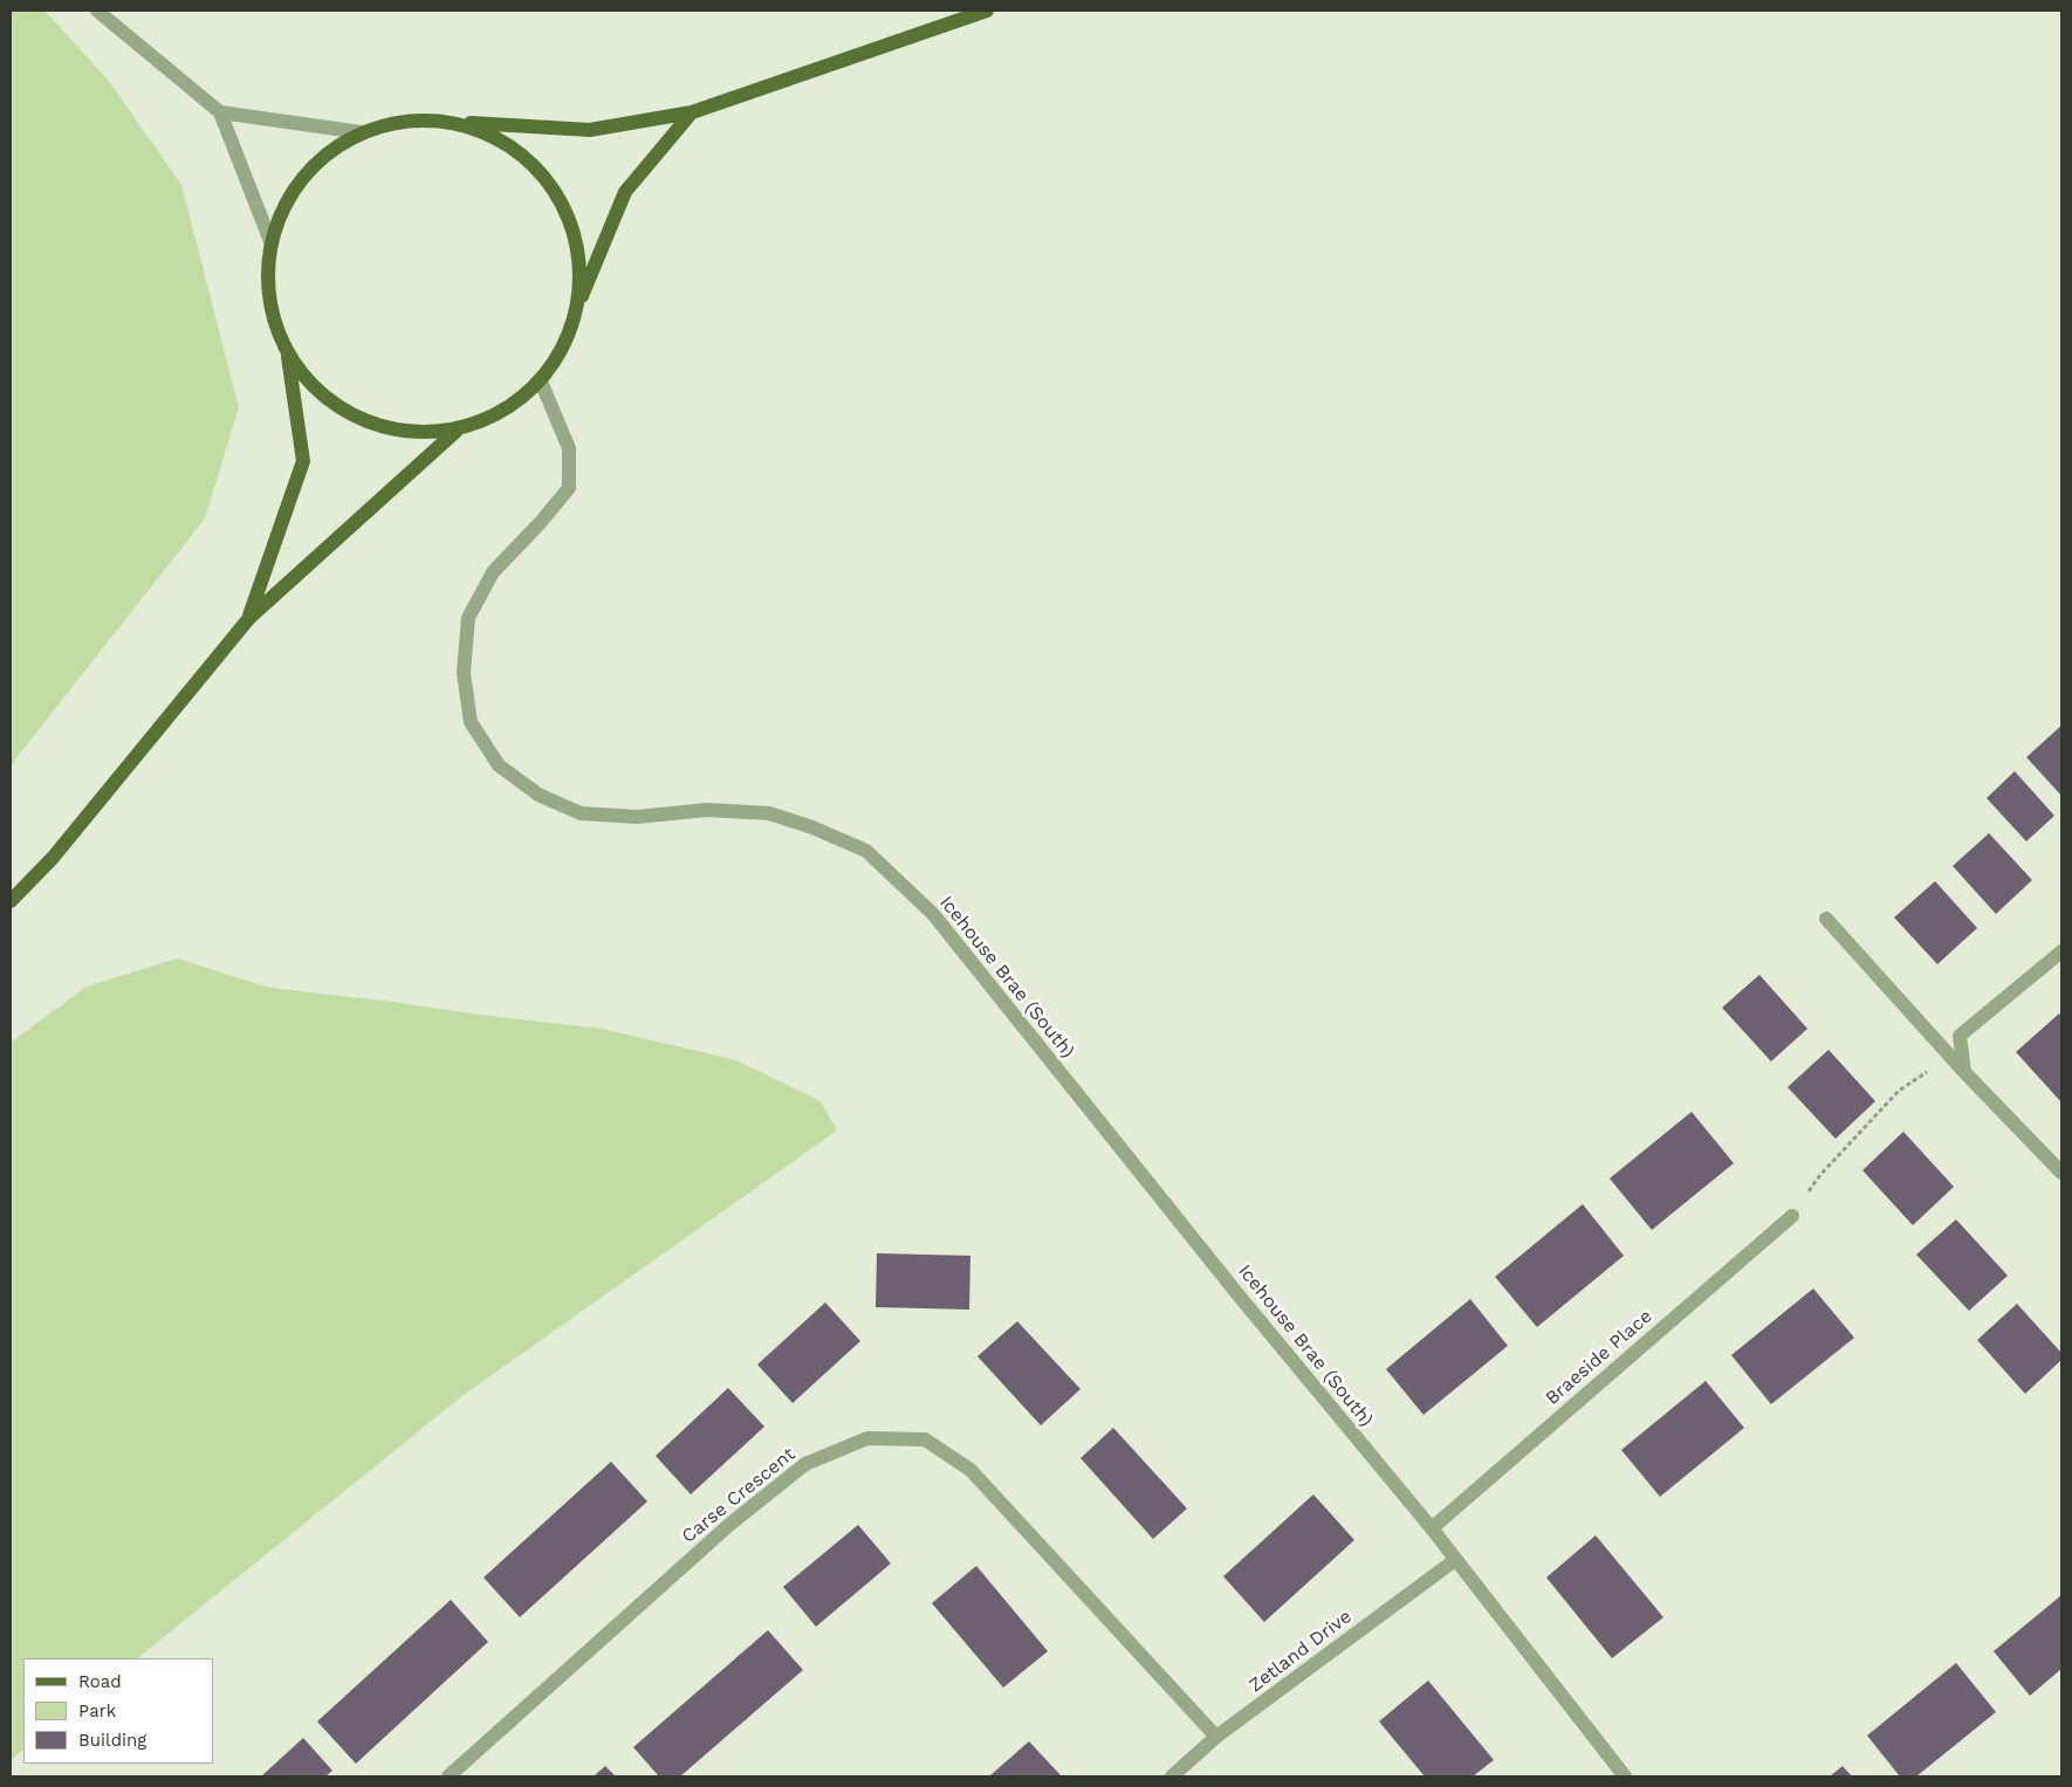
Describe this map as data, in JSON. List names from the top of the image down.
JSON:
{
  "streets": {
    "street": [
      "Icehouse Brae (South)",
      "Braeside Place",
      "Carse Crescent",
      "Zetland Drive"
    ]
  },
  "crossings": [
    ["Icehouse Brae (South)", "Braeside Place"],
    ["Icehouse Brae (South)", "Zetland Drive"],
    ["Carse Crescent", "Zetland Drive"]
  ],
  "legend": ["Road", "Park", "Building"]
}
